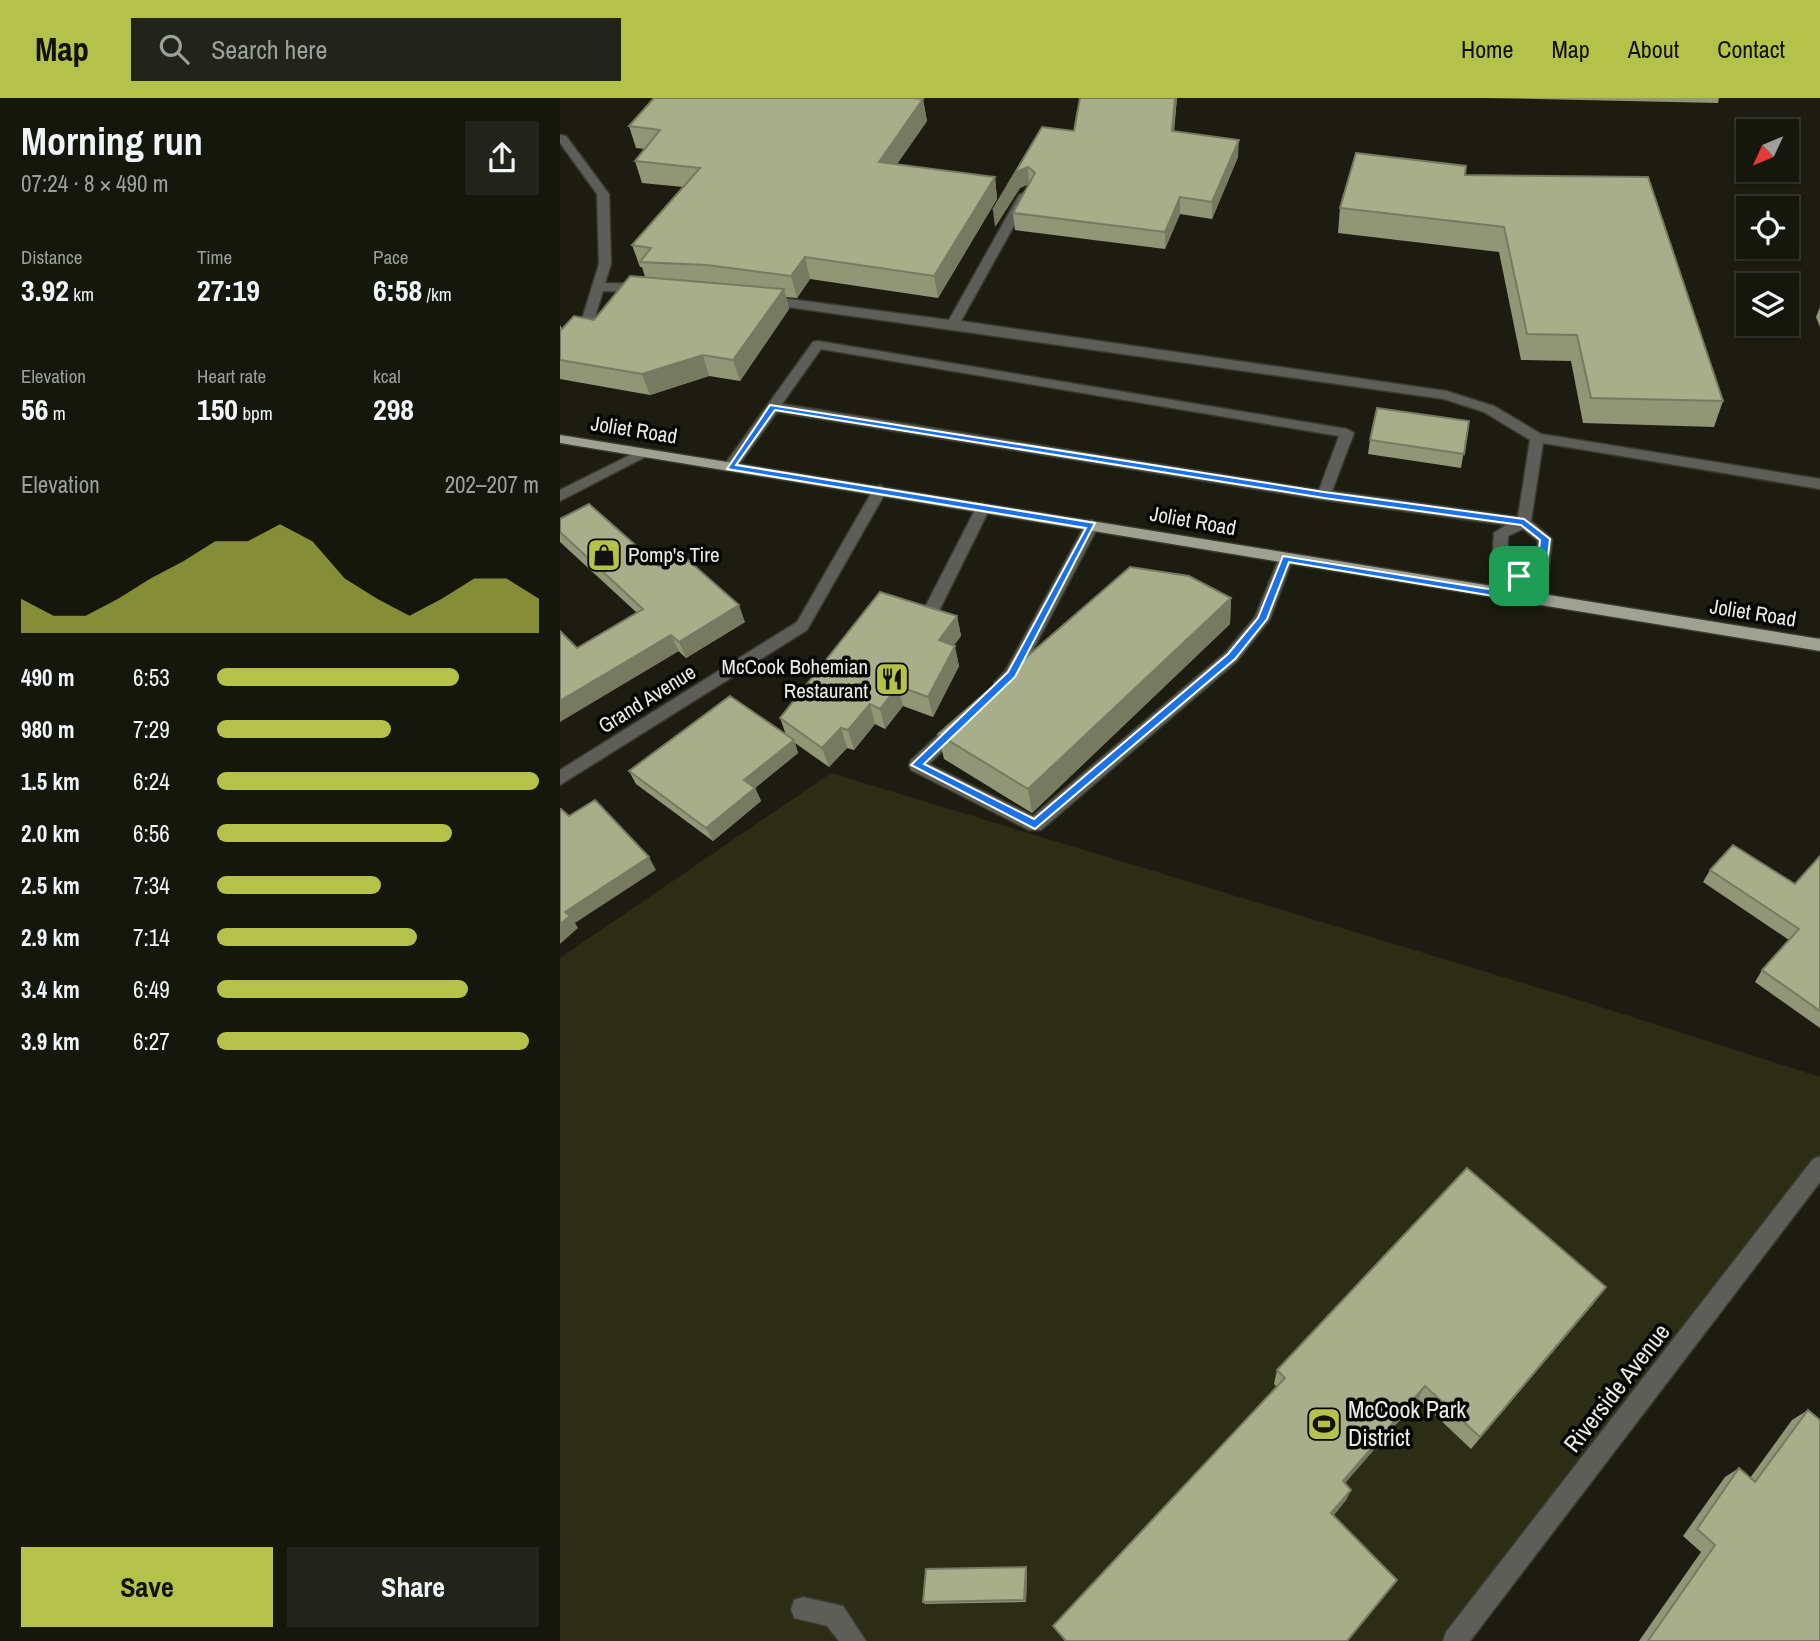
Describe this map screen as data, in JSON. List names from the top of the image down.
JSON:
{
  "streets": {
    "main road": ["Joliet Road"],
    "street": ["Grand Avenue", "Riverside Avenue"]
  },
  "crossings": [
    ["Joliet Road", "Grand Avenue"]
  ],
  "places": {
    "shop": ["Pomp's Tire"],
    "restaurant": ["McCook Bohemian Restaurant"],
    "sports": ["McCook Park District"]
  },
  "north": "bottom left",
  "page": {
    "header": "Map",
    "search": "Search here",
    "nav": [
      "Home",
      "Map",
      "About",
      "Contact"
    ],
    "heading": ["Morning run", "07:24 · 8 × 490 m"],
    "stats": [
      ["Distance", "3.92 km"],
      ["Time", "27:19"],
      ["Pace", "6:58 /km"],
      ["Elevation", "56 m"],
      ["Heart rate", "150 bpm"],
      ["kcal", "298"]
    ],
    "chart": ["Elevation", "202–207 m"],
    "list": [
      {
        "name": "490 m",
        "note": "6:53"
      },
      {
        "name": "980 m",
        "note": "7:29"
      },
      {
        "name": "1.5 km",
        "note": "6:24"
      },
      {
        "name": "2.0 km",
        "note": "6:56"
      },
      {
        "name": "2.5 km",
        "note": "7:34"
      },
      {
        "name": "2.9 km",
        "note": "7:14"
      },
      {
        "name": "3.4 km",
        "note": "6:49"
      },
      {
        "name": "3.9 km",
        "note": "6:27"
      }
    ],
    "buttons": ["Save", "Share"]
  }
}
